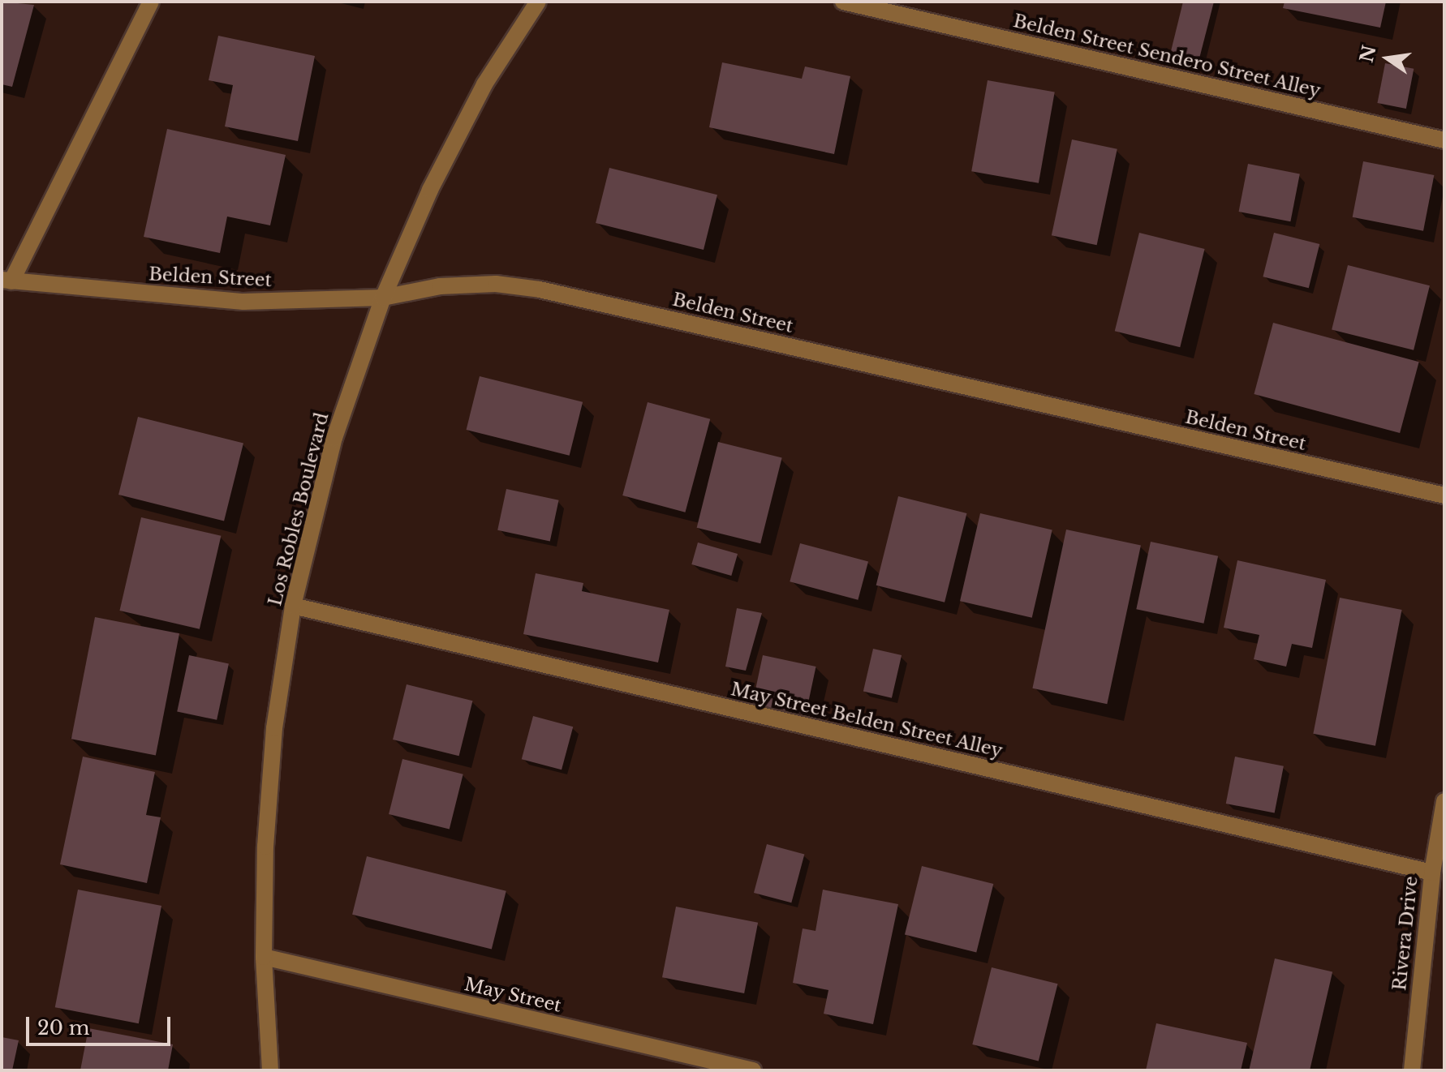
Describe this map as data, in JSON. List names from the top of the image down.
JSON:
{
  "streets": {
    "street": [
      "Belden Street Sendero Street Alley",
      "Belden Street",
      "Los Robles Boulevard",
      "May Street Belden Street Alley",
      "Rivera Drive",
      "May Street"
    ]
  },
  "crossings": [
    ["Belden Street", "Los Robles Boulevard"],
    ["Los Robles Boulevard", "May Street Belden Street Alley"],
    ["Los Robles Boulevard", "May Street"],
    ["May Street Belden Street Alley", "Rivera Drive"]
  ],
  "scale_bar": "20 m",
  "north": "left"
}
